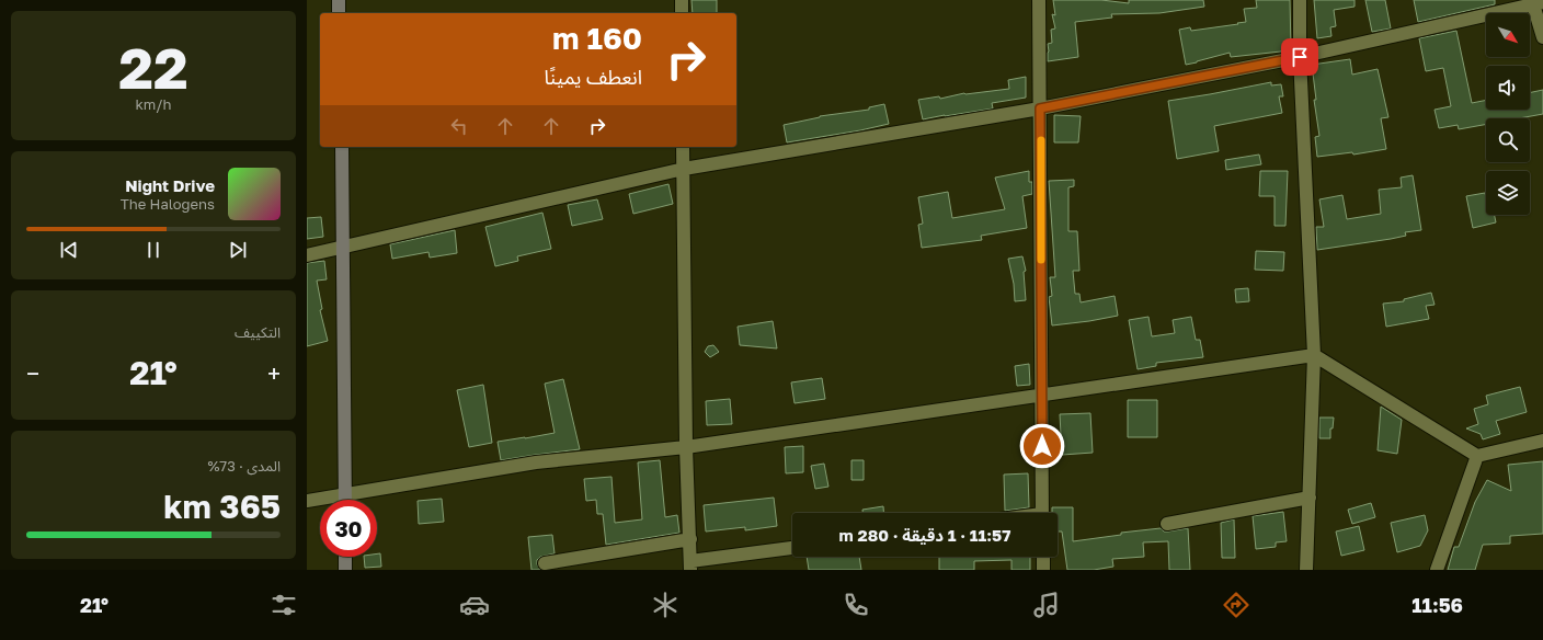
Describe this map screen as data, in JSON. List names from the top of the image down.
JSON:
{
  "north": "bottom right",
  "page": {
    "tile": [
      ["22", "km/h"],
      "التكييف",
      ["المدى · 73%", "365 km"]
    ],
    "turn": ["160 m", "انعطف يمينًا"],
    "song": ["Night Drive", "The Halogens"],
    "heat": ["−", "21°", "+"],
    "limit": "30",
    "trip": "11:57 · 1 دقيقة · 280 m",
    "tabs": ["11:56", "21°"]
  }
}
